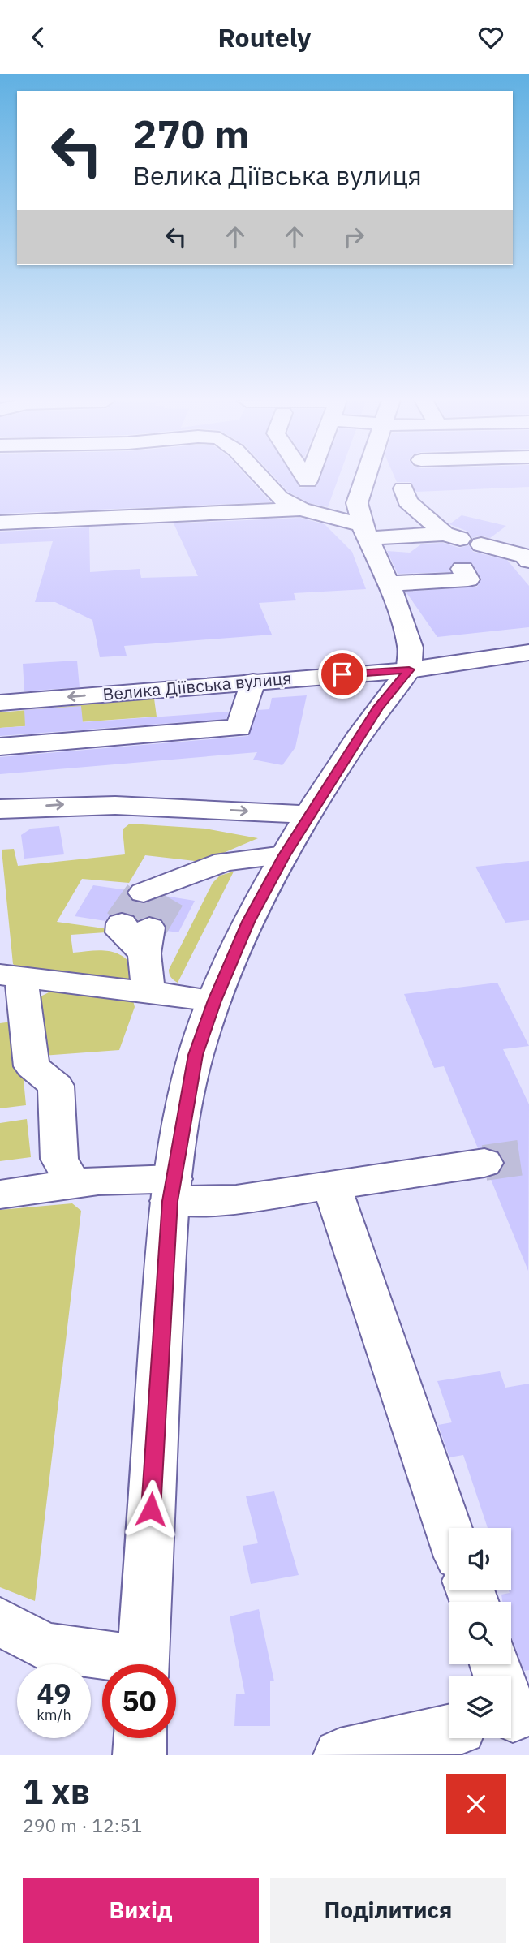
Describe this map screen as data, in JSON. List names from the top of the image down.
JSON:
{
  "streets": {
    "street": ["Велика Діївська вулиця"]
  },
  "page": {
    "header": "Routely",
    "turn": ["270 m", "Велика Діївська вулиця"],
    "speed": "49 km/h",
    "limit": "50",
    "heading": ["1 хв", "290 m · 12:51"],
    "buttons": ["Вихід", "Поділитися"]
  }
}
